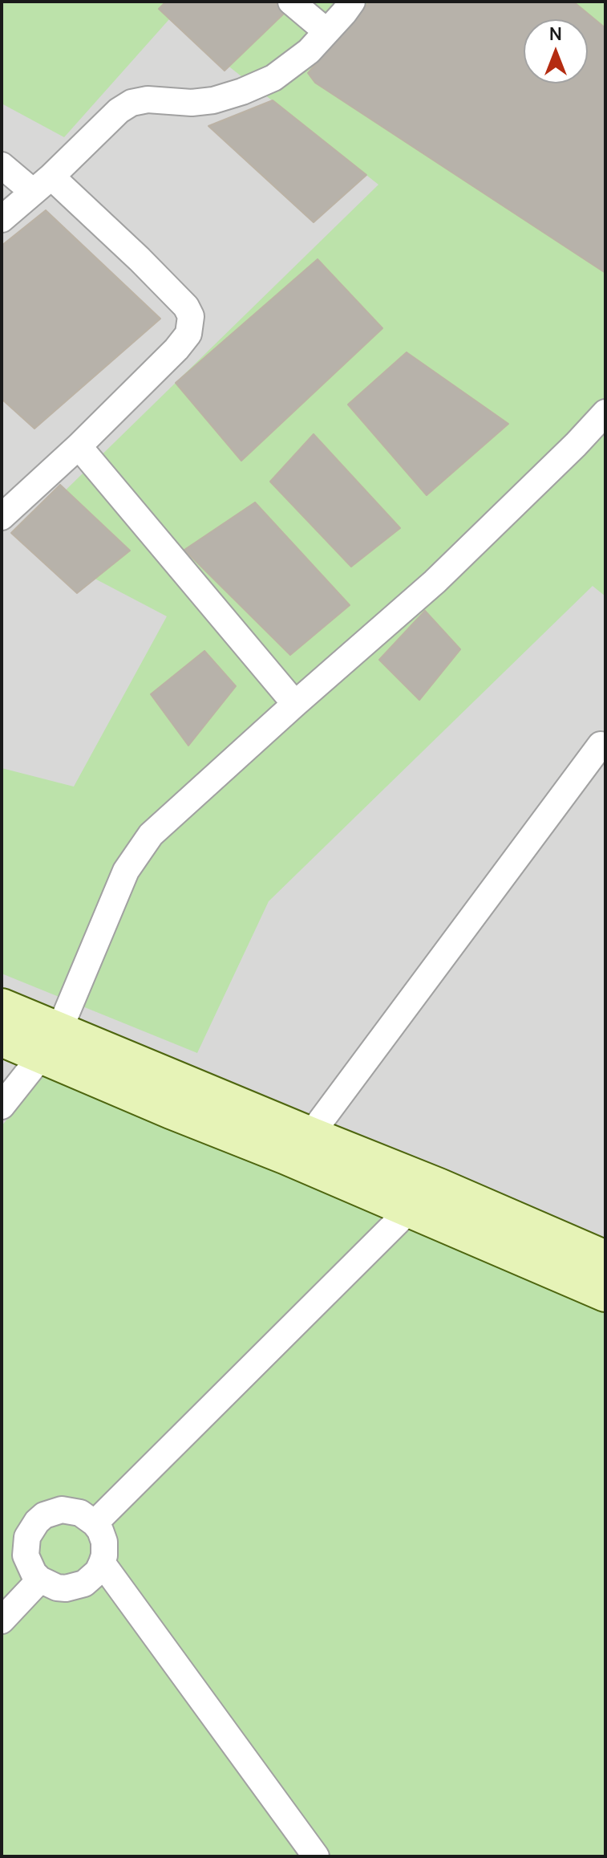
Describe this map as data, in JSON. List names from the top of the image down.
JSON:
{
  "north": "top"
}
